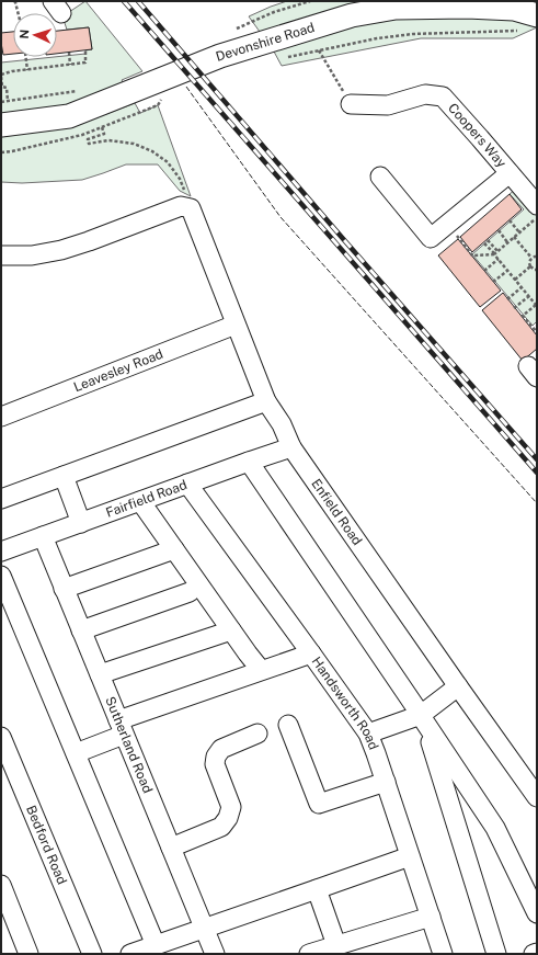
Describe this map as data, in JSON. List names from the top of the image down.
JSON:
{
  "streets": {
    "main road": ["Devonshire Road"],
    "street": [
      "Coopers Way",
      "Leavesley Road",
      "Fairfield Road",
      "Enfield Road",
      "Handsworth Road",
      "Sutherland Road",
      "Bedford Road"
    ]
  },
  "crossings": [
    ["Leavesley Road", "Enfield Road"],
    ["Fairfield Road", "Enfield Road"],
    ["Fairfield Road", "Handsworth Road"],
    ["Fairfield Road", "Sutherland Road"]
  ],
  "north": "left"
}
